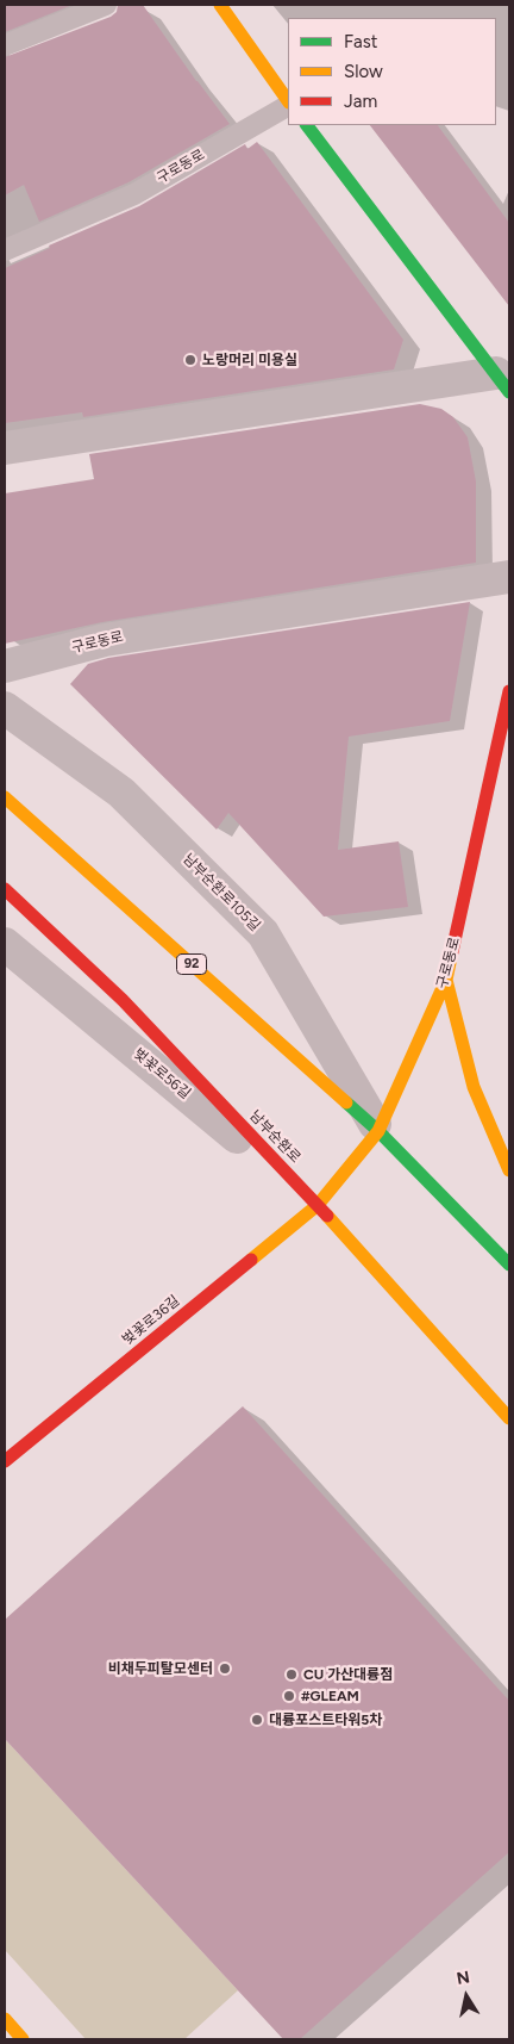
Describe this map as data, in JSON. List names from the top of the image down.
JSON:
{
  "streets": {
    "main road": [
      "구로동로",
      "92",
      "남부순환로",
      "벚꽃로36길"
    ],
    "street": ["남부순환로105길", "벚꽃로56길"]
  },
  "crossings": [
    ["구로동로", "남부순환로105길"],
    ["구로동로", "92"],
    ["구로동로", "벚꽃로56길"],
    ["구로동로", "남부순환로"],
    ["구로동로", "벚꽃로36길"],
    ["남부순환로105길", "92"],
    ["벚꽃로56길", "남부순환로"],
    ["벚꽃로56길", "벚꽃로36길"],
    ["남부순환로", "벚꽃로36길"]
  ],
  "places": [
    "노랑머리 미용실",
    "비채두피탈모센터",
    "CU 가산대륭점",
    "#GLEAM",
    "대륭포스트타워5차"
  ],
  "legend": ["Fast", "Slow", "Jam"],
  "north": "top"
}
